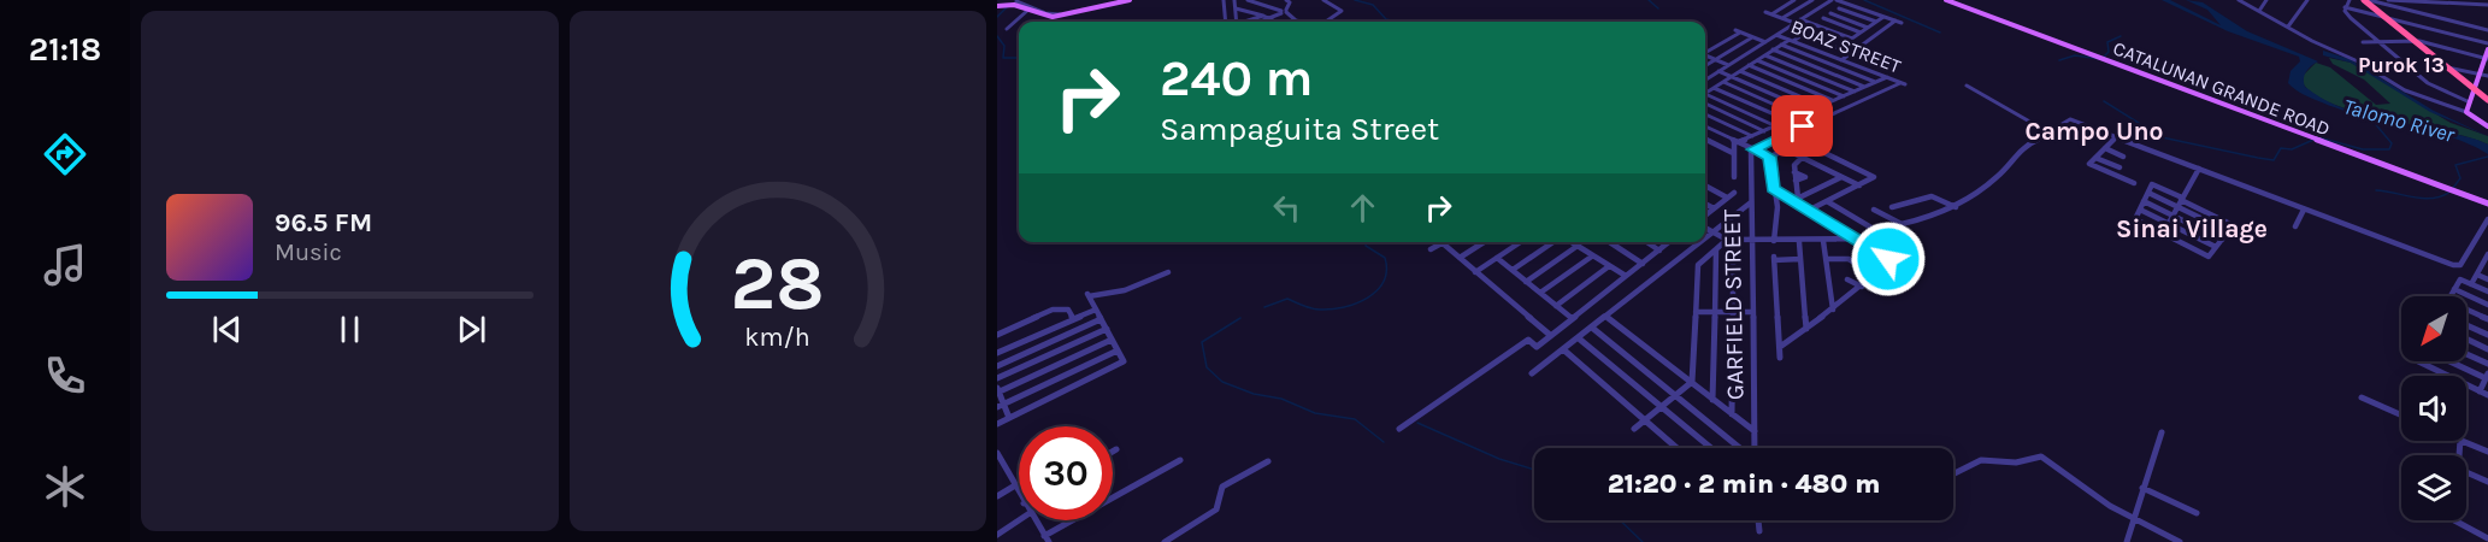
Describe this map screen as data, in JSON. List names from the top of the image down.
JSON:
{
  "streets": {
    "main road": ["CATALUNAN GRANDE ROAD"],
    "street": ["BOAZ STREET", "GARFIELD STREET"]
  },
  "districts": ["Purok 13", "Campo Uno", "Sinai Village"],
  "water": ["Talomo River"],
  "north": "bottom left",
  "page": {
    "tabs": "21:18",
    "turn": ["240 m", "Sampaguita Street"],
    "song": ["96.5 FM", "Music"],
    "limit": "30",
    "trip": "21:20 · 2 min · 480 m",
    "gauge": ["28", "km/h"]
  }
}
